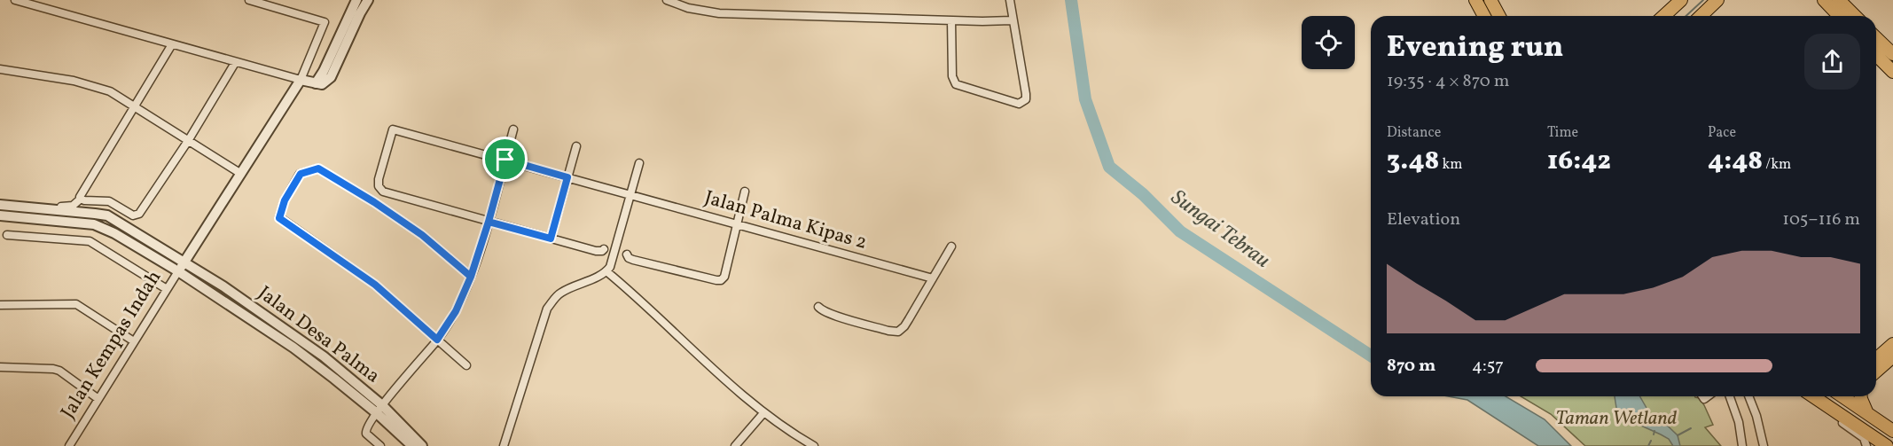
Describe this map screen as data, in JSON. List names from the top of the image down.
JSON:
{
  "streets": {
    "street": ["Jalan Palma Kipas 2", "Jalan Desa Palma", "Jalan Kempas Indah"]
  },
  "crossings": [
    ["Jalan Desa Palma", "Jalan Kempas Indah"]
  ],
  "water": ["Sungai Tebrau"],
  "parks": ["Taman Wetland"],
  "page": {
    "heading": ["Evening run", "19:35 · 4 × 870 m"],
    "stats": [
      ["Distance", "3.48 km"],
      ["Time", "16:42"],
      ["Pace", "4:48 /km"]
    ],
    "chart": ["Elevation", "105–116 m"],
    "list": [
      {
        "name": "870 m",
        "note": "4:57"
      }
    ]
  }
}
